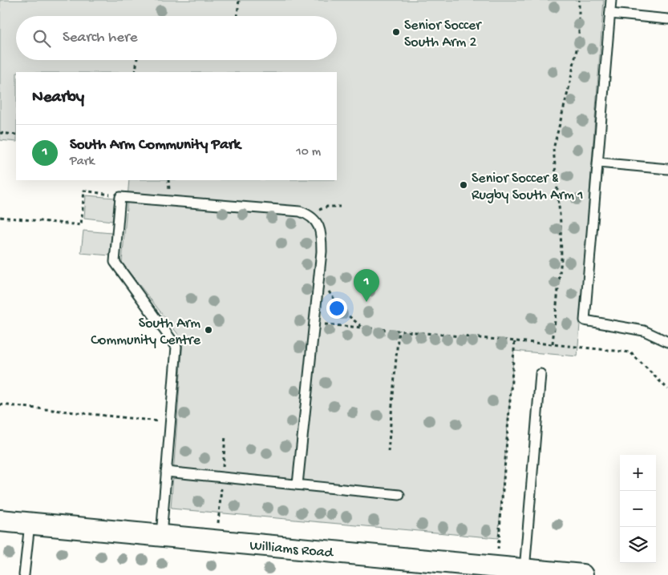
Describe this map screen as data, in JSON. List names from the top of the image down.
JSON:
{
  "streets": {
    "street": ["Williams Road"]
  },
  "places": ["Senior Soccer South Arm 2", "Senior Soccer & Rugby South Arm 1", "South Arm Community Centre"],
  "page": {
    "search": "Search here",
    "heading": "Nearby",
    "list": [
      {
        "mark": "1",
        "name": "South Arm Community Park",
        "note": "Park",
        "value": "10 m"
      }
    ],
    "pins": "1",
    "map_buttons": ["+", "−"]
  }
}
